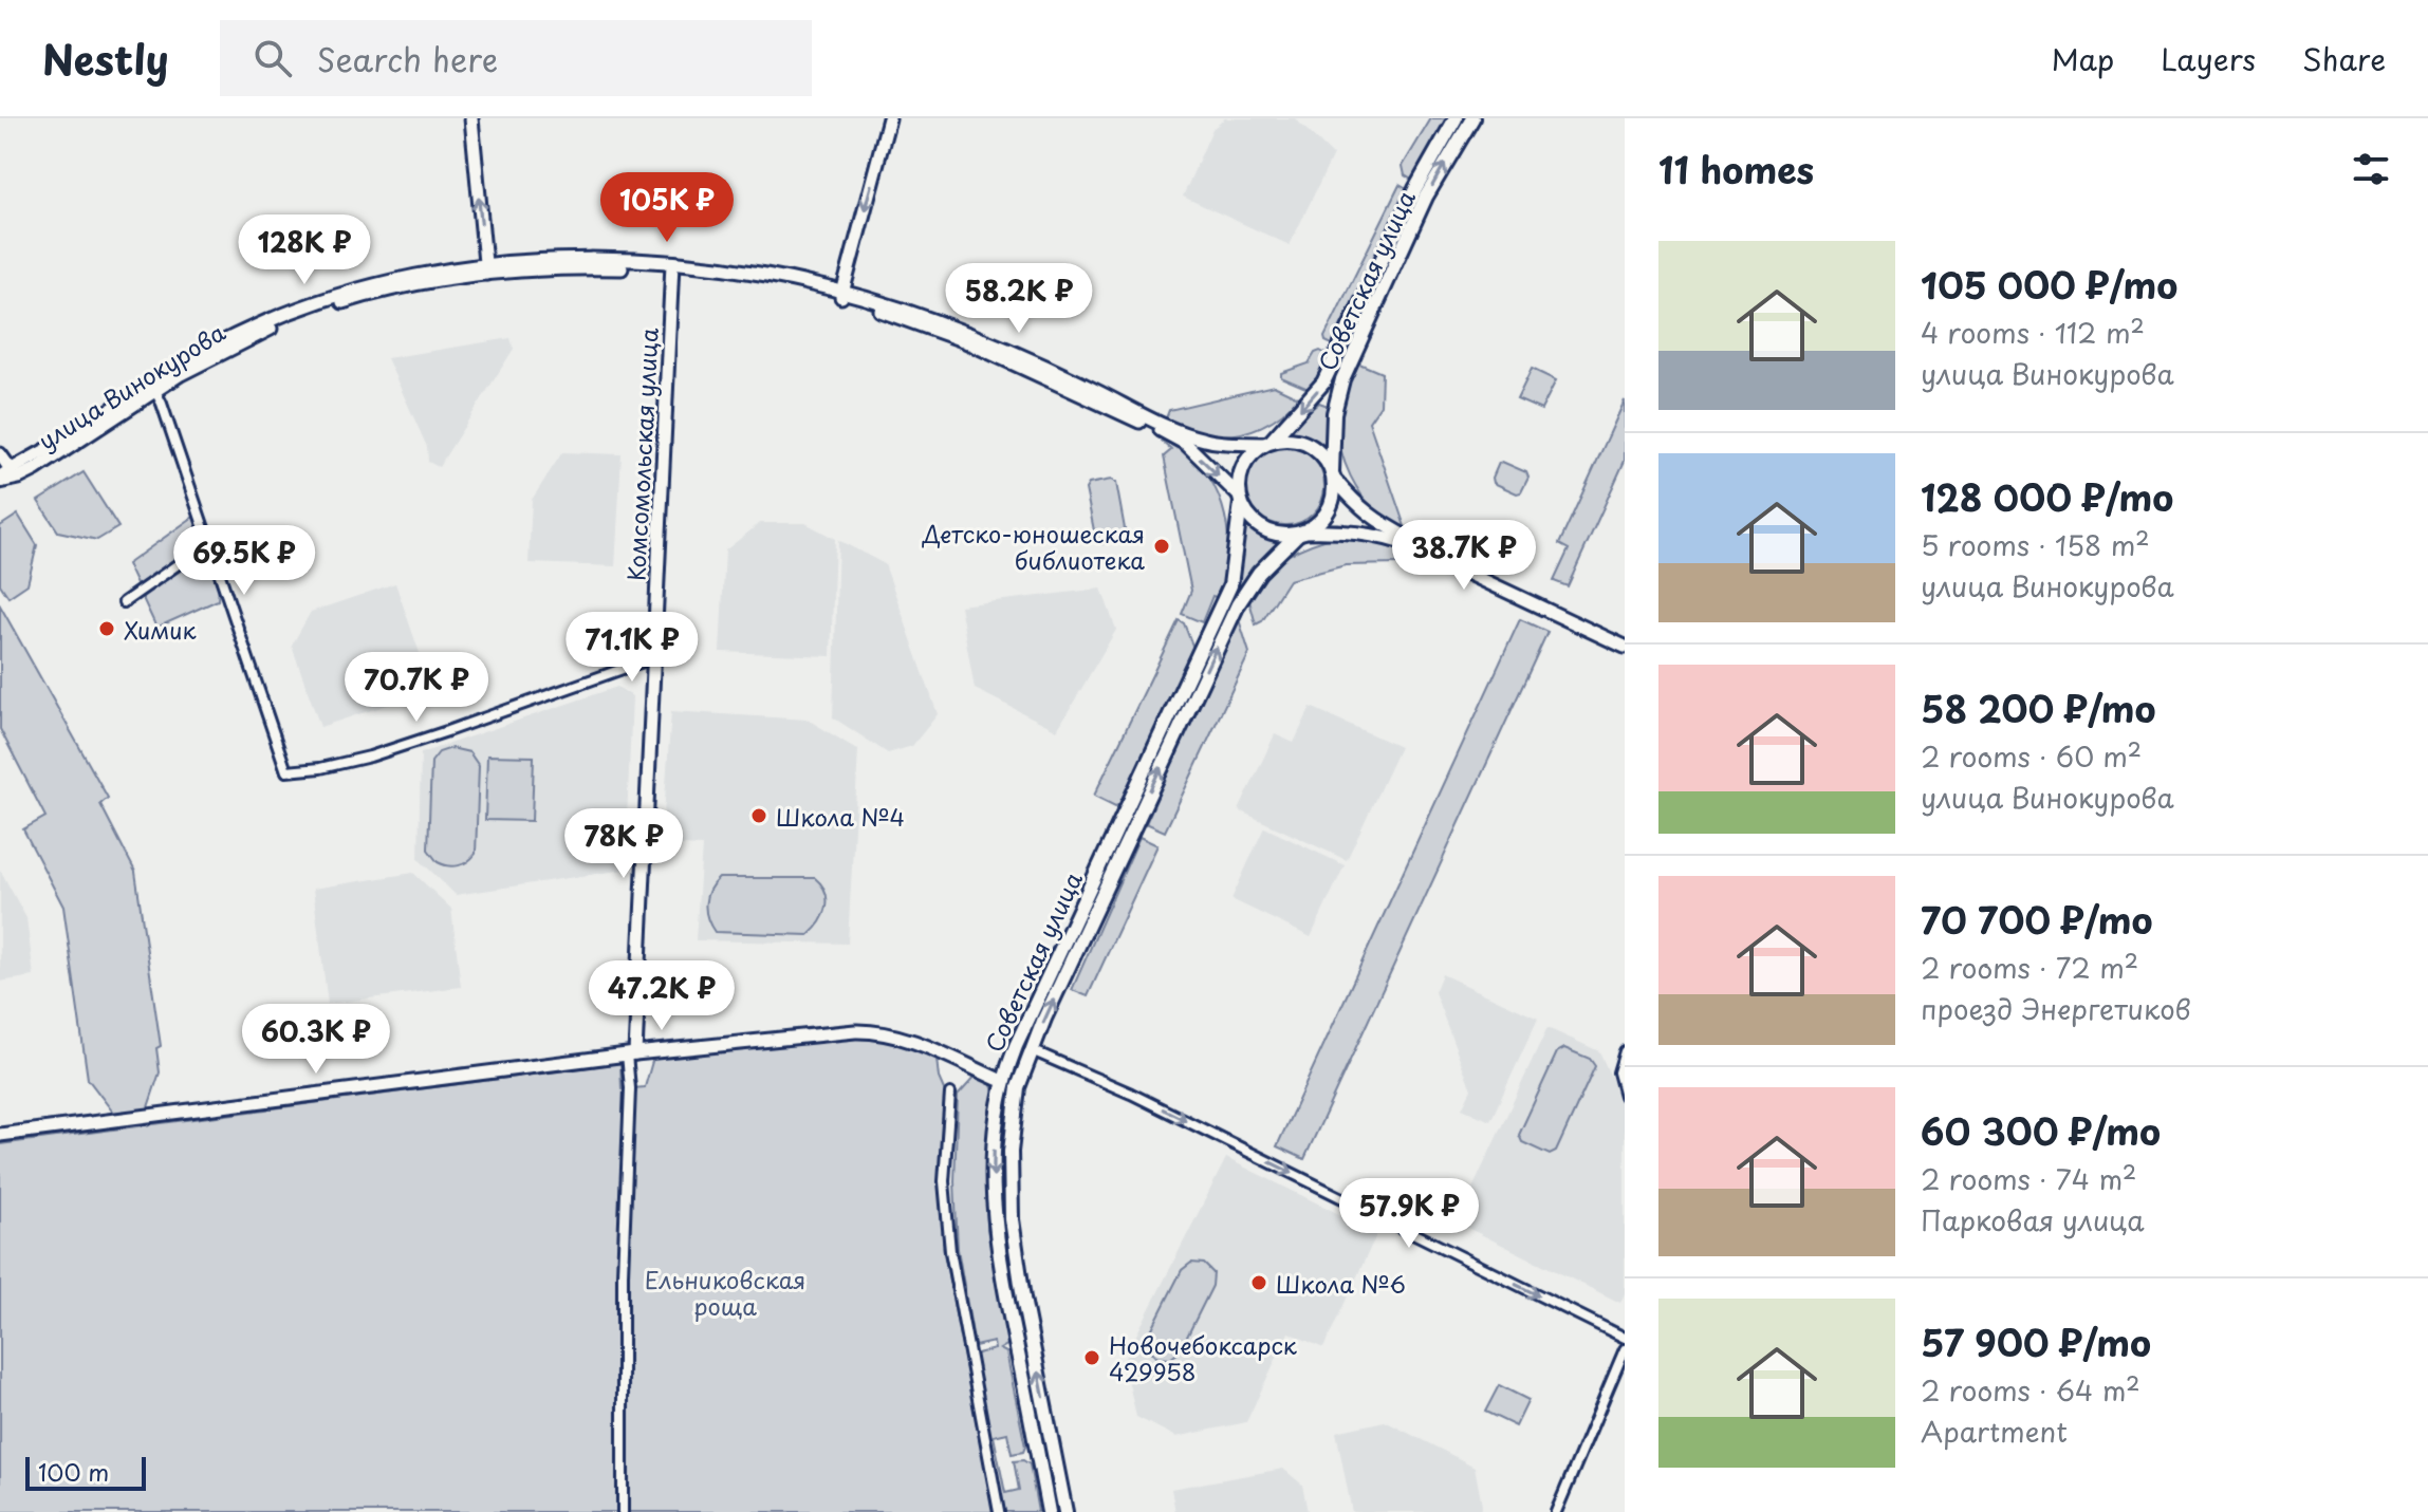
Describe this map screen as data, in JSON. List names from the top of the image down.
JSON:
{
  "streets": {
    "main road": ["Советская улица", "улица Винокурова", "Комсомольская улица"]
  },
  "crossings": [
    ["Советская улица", "улица Винокурова"],
    ["улица Винокурова", "Комсомольская улица"]
  ],
  "parks": ["Ельниковская роща"],
  "places": [
    "Детско-юношеская библиотека",
    "Химик",
    "Школа №4",
    "Школа №6",
    "Новочебоксарск 429958"
  ],
  "scale_bar": "100 m",
  "page": {
    "header": "Nestly",
    "search": "Search here",
    "nav": ["Map", "Layers", "Share"],
    "heading": "11 homes",
    "price": [
      "105K ₽",
      "128K ₽",
      "58.2K ₽",
      "38.7K ₽",
      "69.5K ₽",
      "71.1K ₽",
      "70.7K ₽",
      "78K ₽",
      "47.2K ₽",
      "60.3K ₽",
      "57.9K ₽"
    ],
    "list": [
      {
        "name": "105 000 ₽/mo",
        "note": "4 rooms · 112 m² · улица Винокурова"
      },
      {
        "name": "128 000 ₽/mo",
        "note": "5 rooms · 158 m² · улица Винокурова"
      },
      {
        "name": "58 200 ₽/mo",
        "note": "2 rooms · 60 m² · улица Винокурова"
      },
      {
        "name": "70 700 ₽/mo",
        "note": "2 rooms · 72 m² · проезд Энергетиков"
      },
      {
        "name": "60 300 ₽/mo",
        "note": "2 rooms · 74 m² · Парковая улица"
      },
      {
        "name": "57 900 ₽/mo",
        "note": "2 rooms · 64 m² · Apartment"
      }
    ],
    "scale": "100 m"
  }
}
